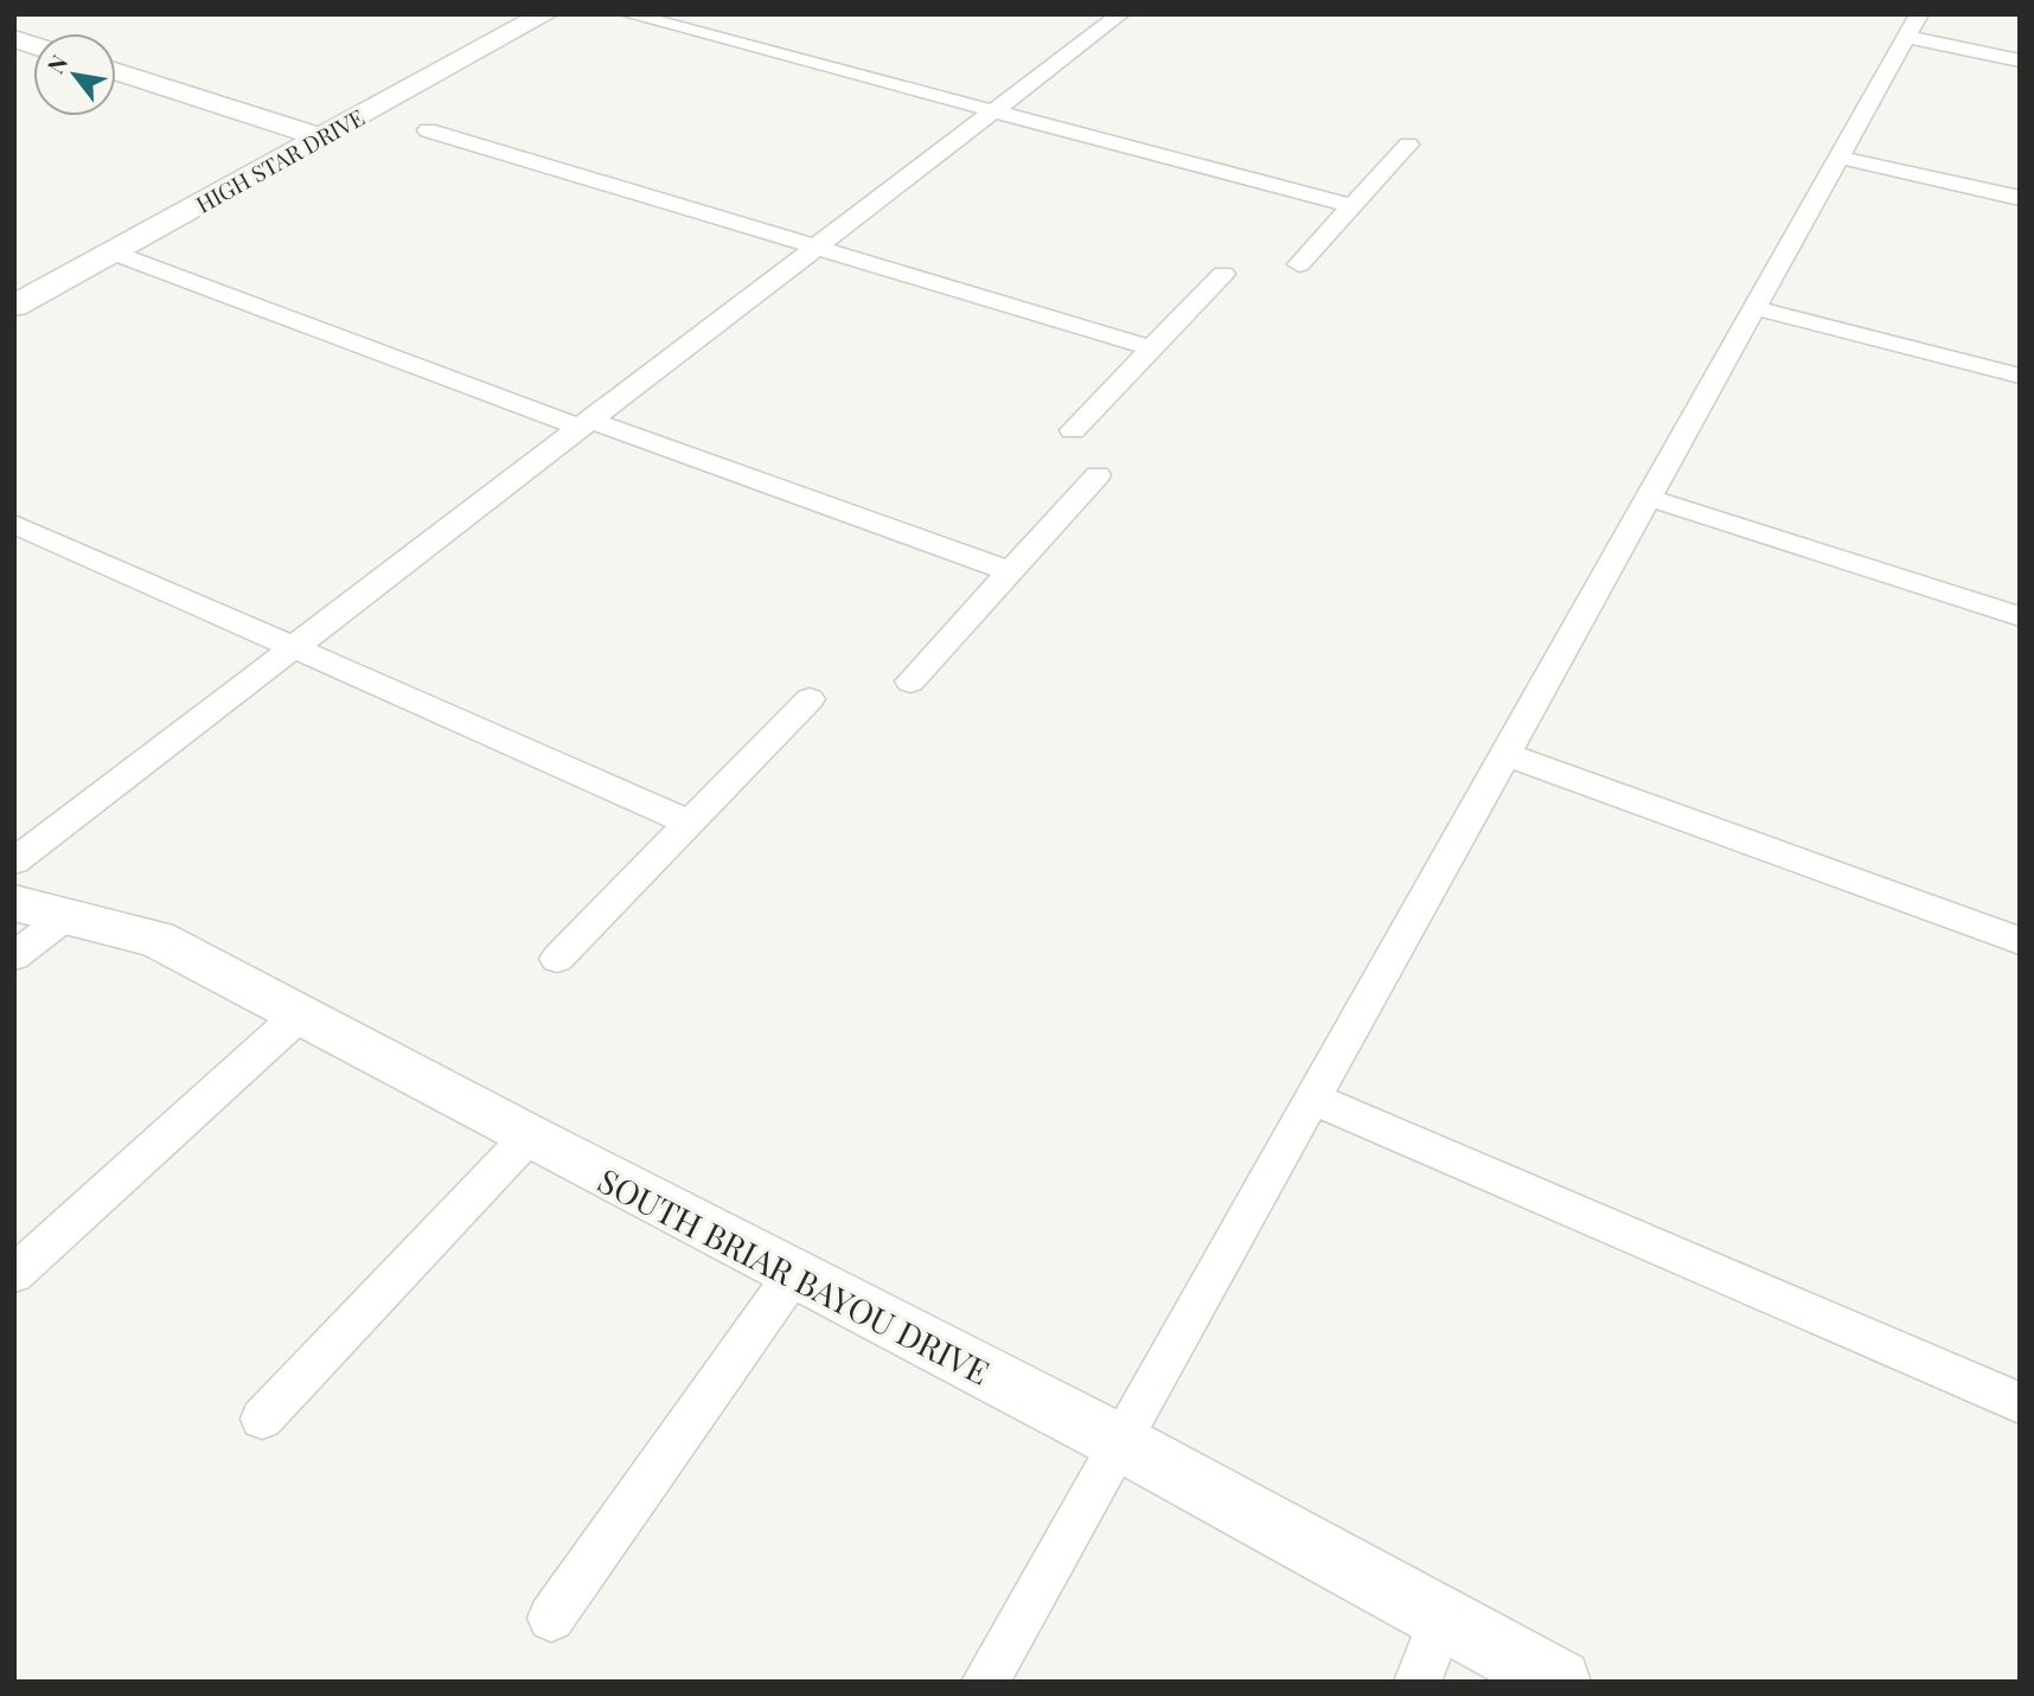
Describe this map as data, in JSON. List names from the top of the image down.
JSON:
{
  "streets": {
    "street": ["HIGH STAR DRIVE", "SOUTH BRIAR BAYOU DRIVE"]
  },
  "north": "top left"
}
